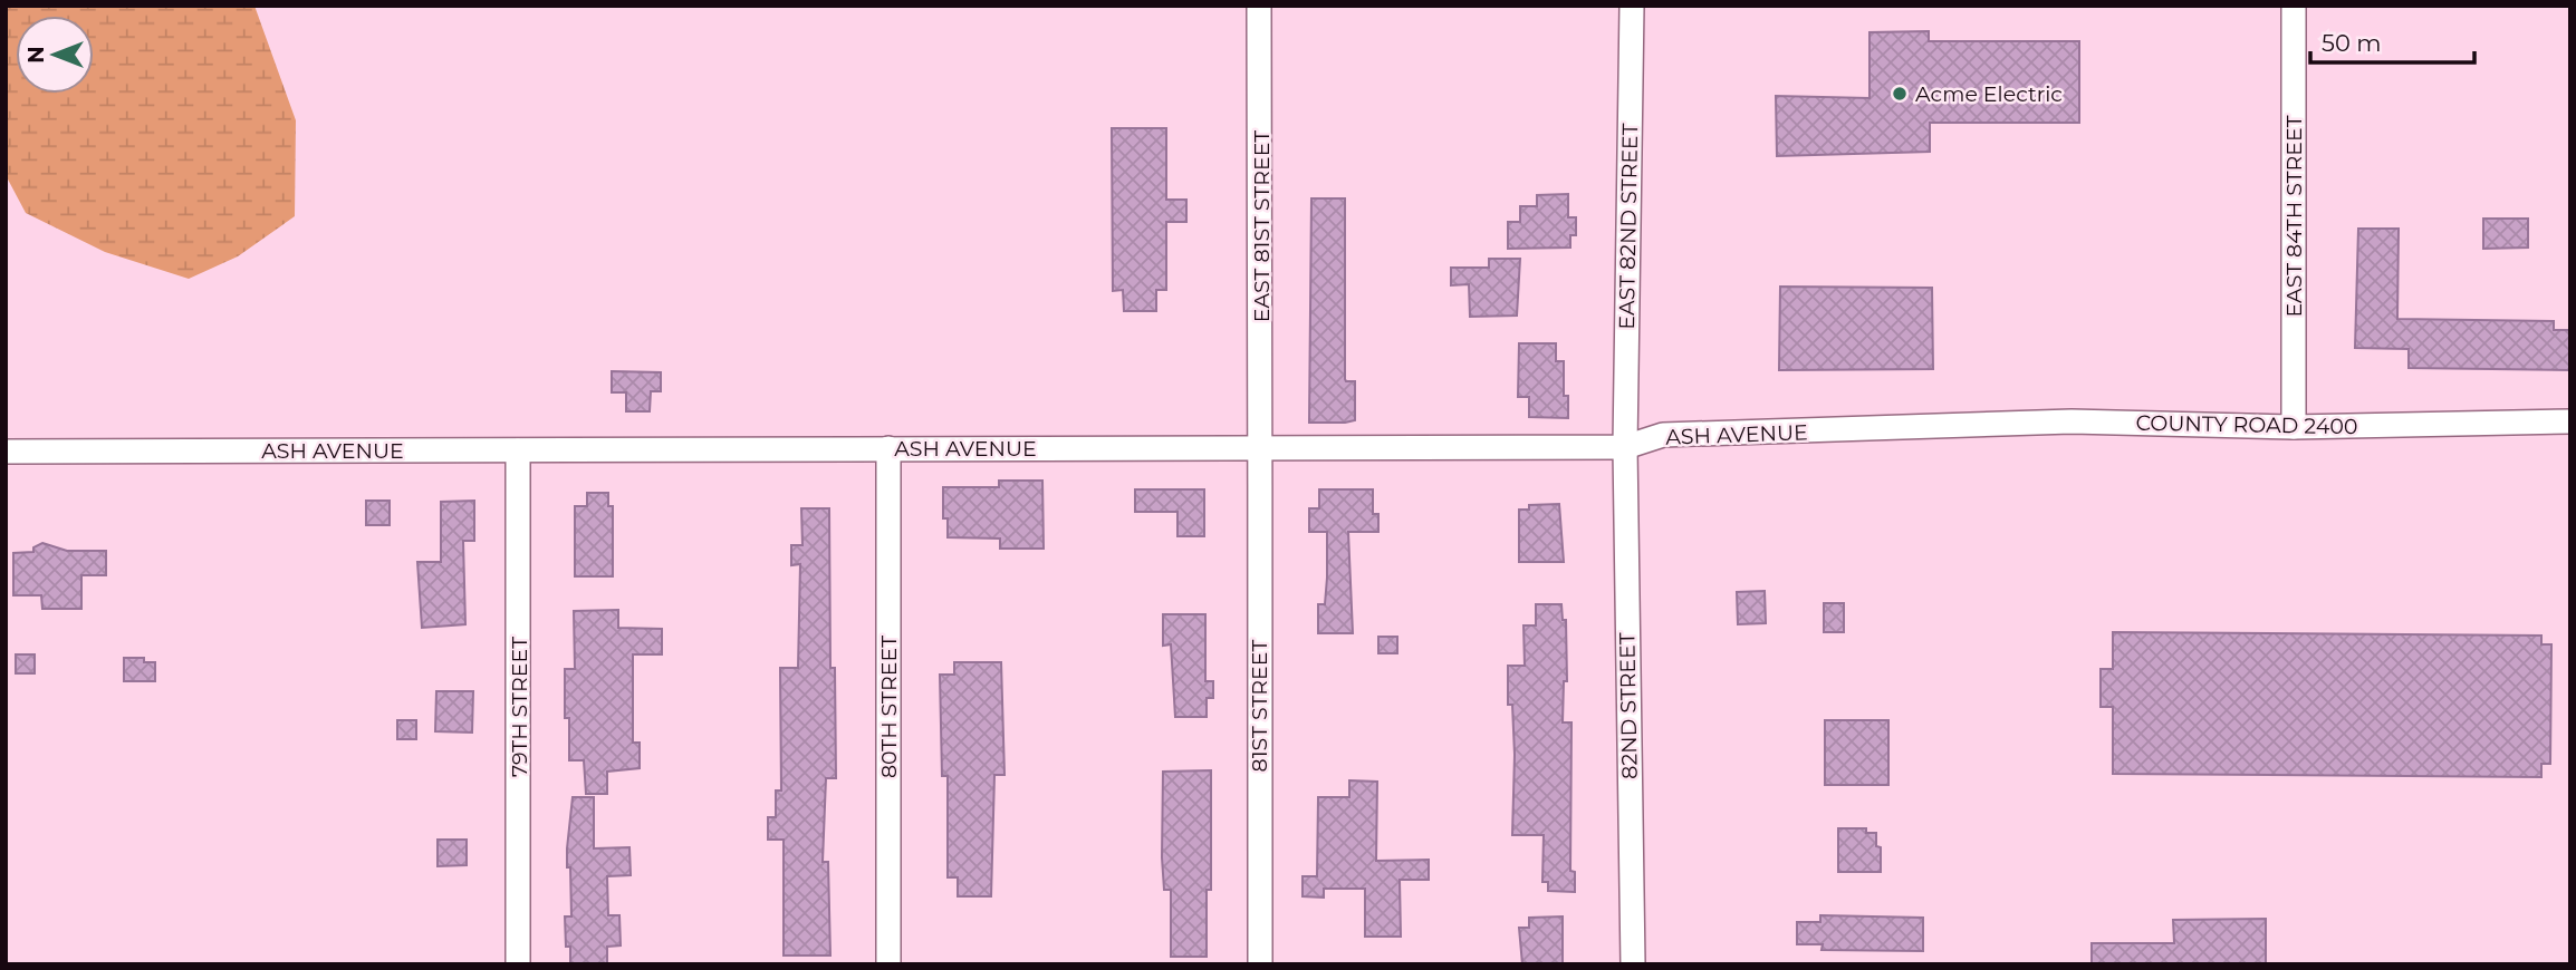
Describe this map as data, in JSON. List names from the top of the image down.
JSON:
{
  "streets": {
    "street": [
      "EAST 84TH STREET",
      "EAST 81ST STREET",
      "EAST 82ND STREET",
      "COUNTY ROAD 2400",
      "ASH AVENUE",
      "81ST STREET",
      "82ND STREET",
      "79TH STREET",
      "80TH STREET"
    ]
  },
  "crossings": [
    ["EAST 84TH STREET", "COUNTY ROAD 2400"],
    ["EAST 81ST STREET", "ASH AVENUE"],
    ["EAST 81ST STREET", "81ST STREET"],
    ["EAST 82ND STREET", "ASH AVENUE"],
    ["EAST 82ND STREET", "82ND STREET"],
    ["COUNTY ROAD 2400", "ASH AVENUE"],
    ["ASH AVENUE", "81ST STREET"],
    ["ASH AVENUE", "82ND STREET"],
    ["ASH AVENUE", "79TH STREET"],
    ["ASH AVENUE", "80TH STREET"]
  ],
  "places": ["Acme Electric"],
  "scale_bar": "50 m",
  "north": "left"
}
